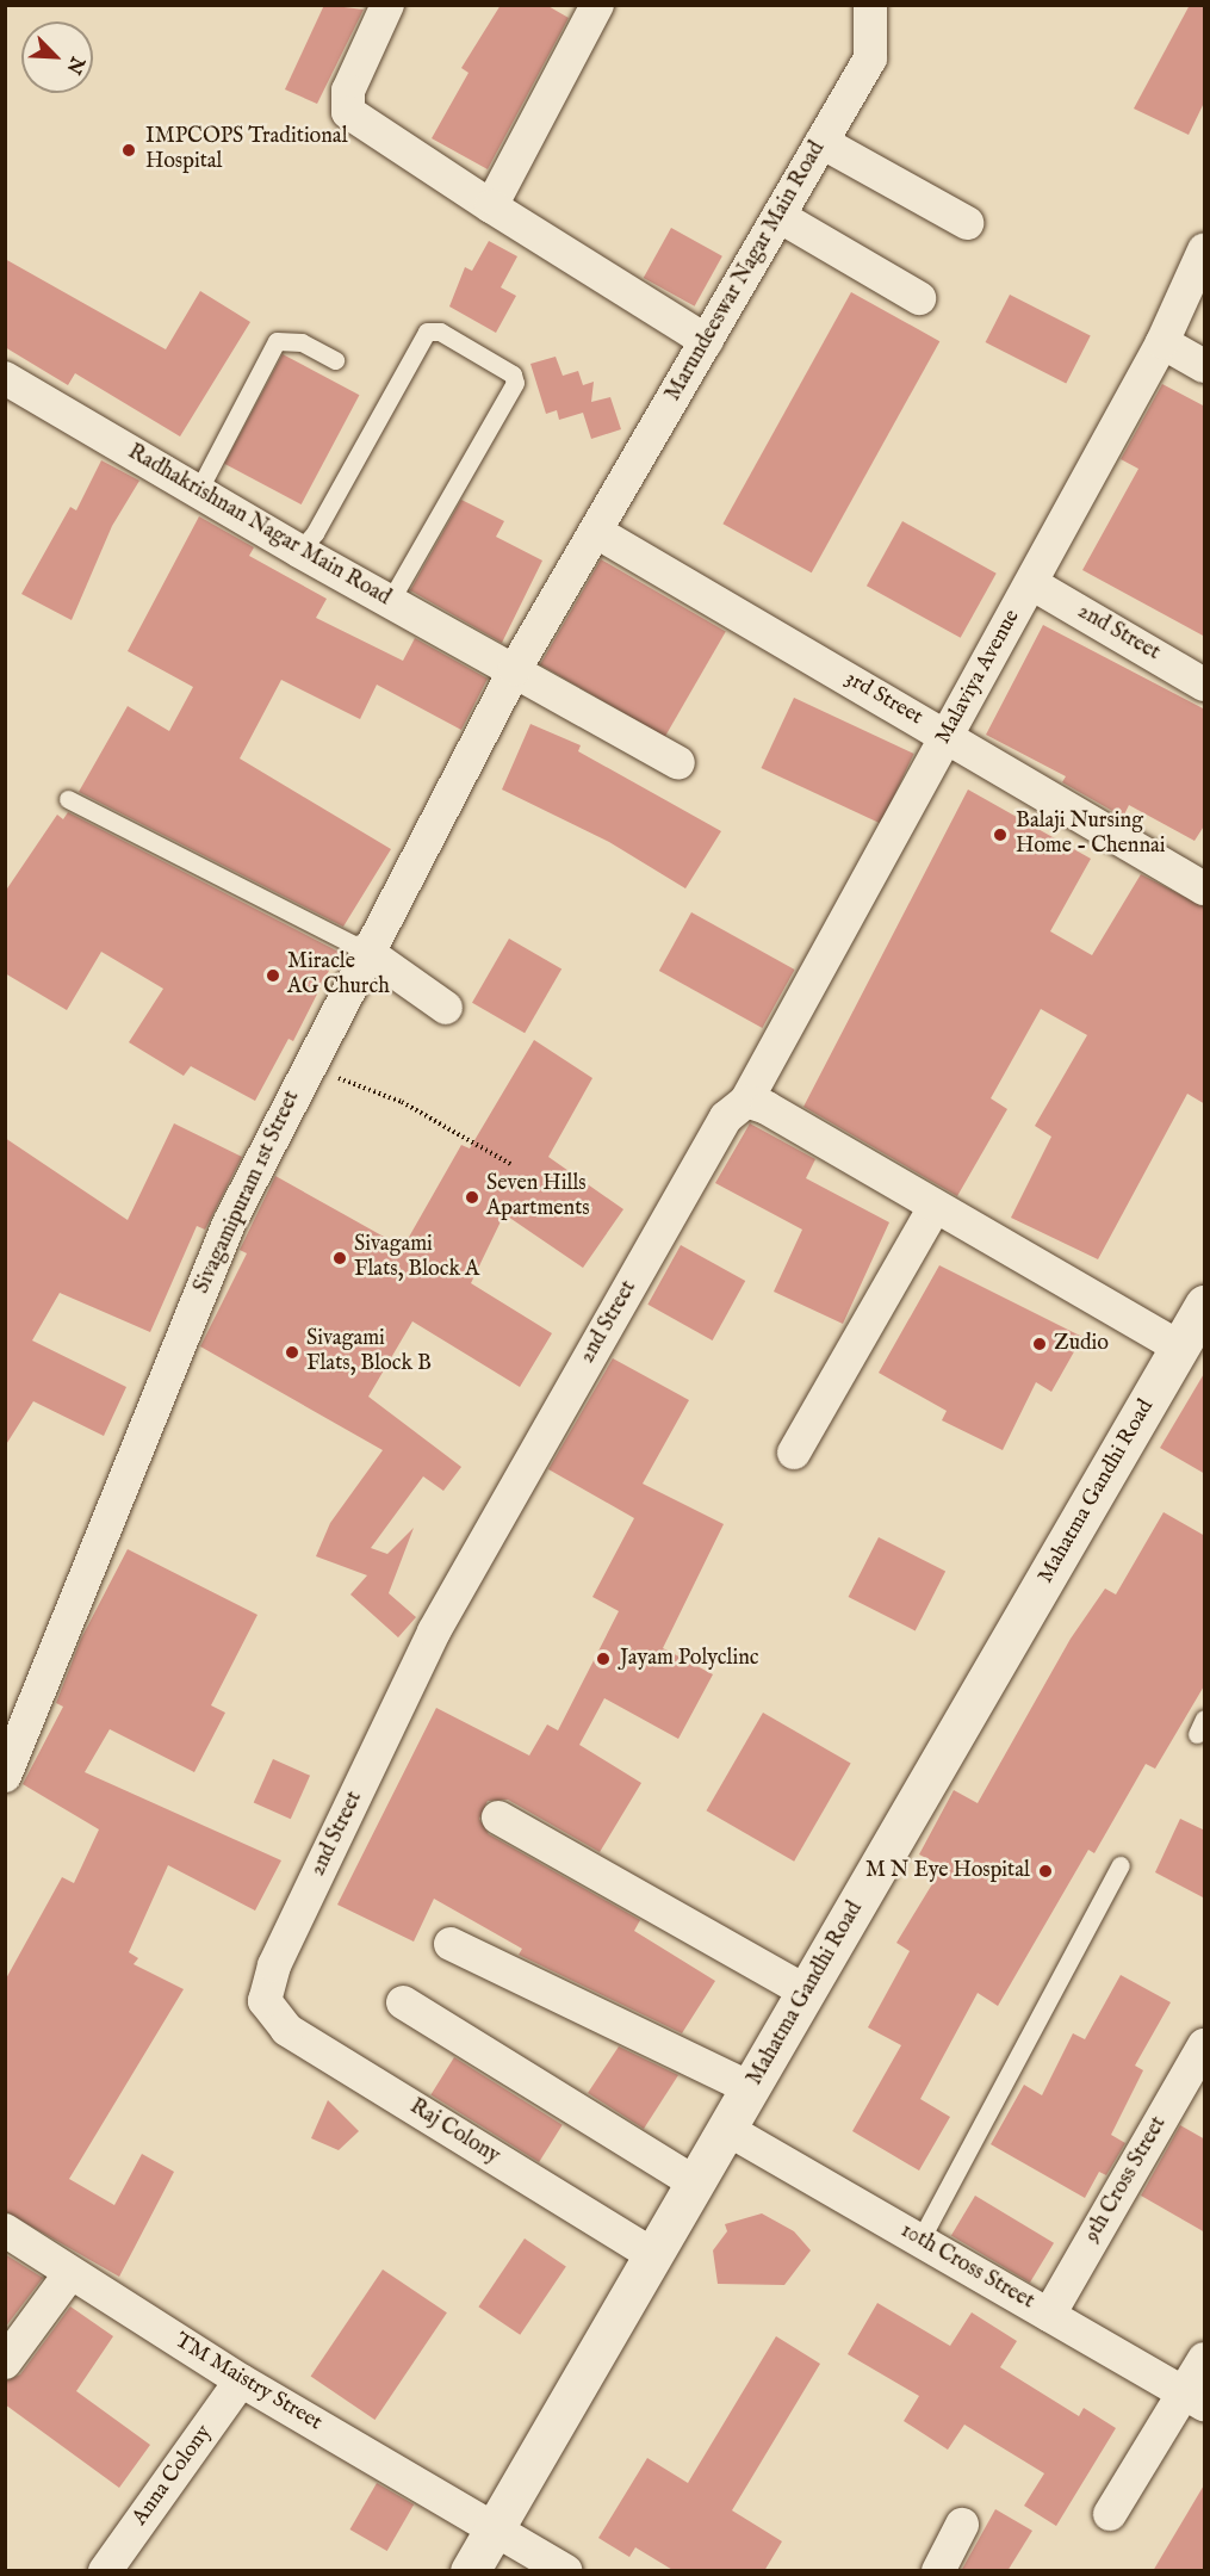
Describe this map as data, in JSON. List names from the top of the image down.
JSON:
{
  "streets": {
    "main road": ["Mahatma Gandhi Road"],
    "street": [
      "Marundeeswar Nagar Main Road",
      "Radhakrishnan Nagar Main Road",
      "2nd Street",
      "Malaviya Avenue",
      "3rd Street",
      "Sivagamipuram 1st Street",
      "Raj Colony",
      "9th Cross Street",
      "10th Cross Street",
      "TM Maistry Street",
      "Anna Colony"
    ]
  },
  "crossings": [
    ["Marundeeswar Nagar Main Road", "Radhakrishnan Nagar Main Road"],
    ["Marundeeswar Nagar Main Road", "3rd Street"],
    ["Marundeeswar Nagar Main Road", "Sivagamipuram 1st Street"],
    ["Radhakrishnan Nagar Main Road", "Sivagamipuram 1st Street"],
    ["2nd Street", "Malaviya Avenue"],
    ["2nd Street", "Raj Colony"],
    ["Malaviya Avenue", "3rd Street"],
    ["Mahatma Gandhi Road", "Raj Colony"],
    ["Mahatma Gandhi Road", "10th Cross Street"],
    ["Mahatma Gandhi Road", "TM Maistry Street"],
    ["9th Cross Street", "10th Cross Street"],
    ["TM Maistry Street", "Anna Colony"]
  ],
  "places": [
    "IMPCOPS Traditional Hospital",
    "Balaji Nursing Home - Chennai",
    "Miracle AG Church",
    "Seven Hills Apartments",
    "Sivagami Flats, Block A",
    "Zudio",
    "Sivagami Flats, Block B",
    "Jayam Polyclinc",
    "M N Eye Hospital"
  ],
  "north": "bottom right"
}
